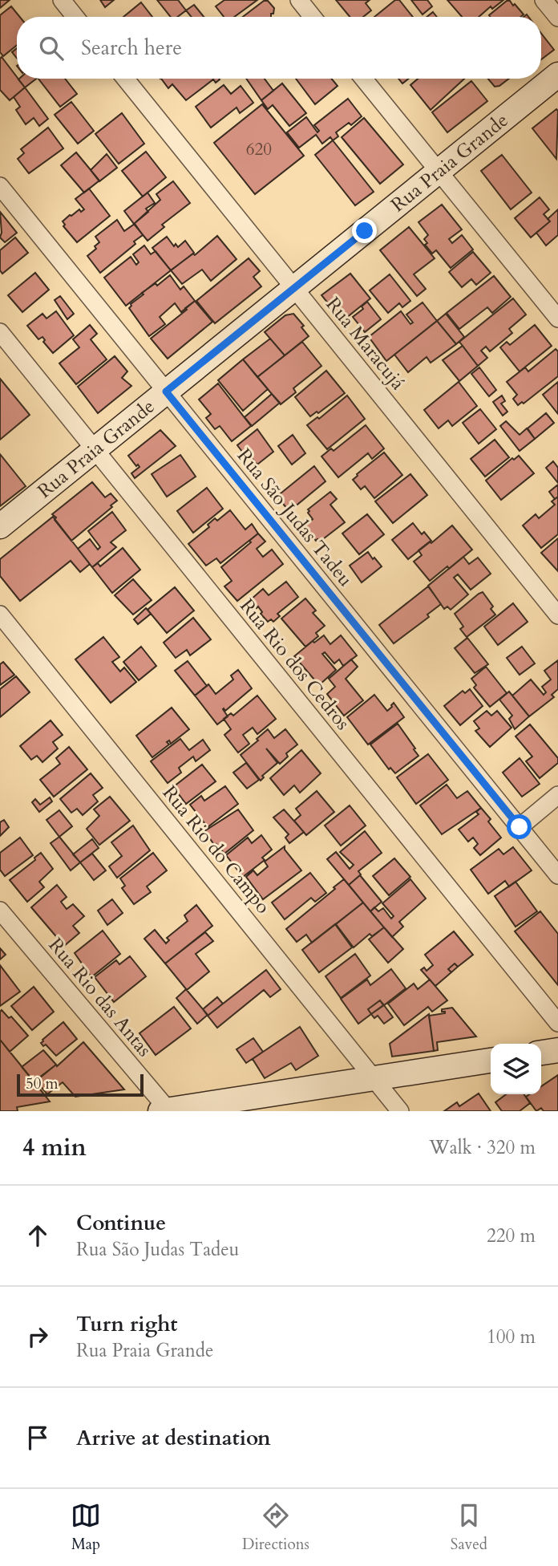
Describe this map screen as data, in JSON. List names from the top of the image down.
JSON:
{
  "streets": {
    "street": [
      "Rua Praia Grande",
      "Rua Maracujá",
      "Rua São Judas Tadeu",
      "Rua Rio dos Cedros",
      "Rua Rio do Campo",
      "Rua Rio das Antas"
    ]
  },
  "crossings": [
    ["Rua Praia Grande", "Rua Maracujá"],
    ["Rua Praia Grande", "Rua São Judas Tadeu"],
    ["Rua Praia Grande", "Rua Rio dos Cedros"]
  ],
  "house_numbers": ["620"],
  "scale_bar": "50 m",
  "page": {
    "search": "Search here",
    "scale": "50 m",
    "heading": ["4 min", "Walk · 320 m"],
    "list": [
      ["Continue", "Rua São Judas Tadeu", "220 m"],
      ["Turn right", "Rua Praia Grande", "100 m"],
      "Arrive at destination"
    ],
    "nav": ["Map", "Directions", "Saved"]
  }
}
